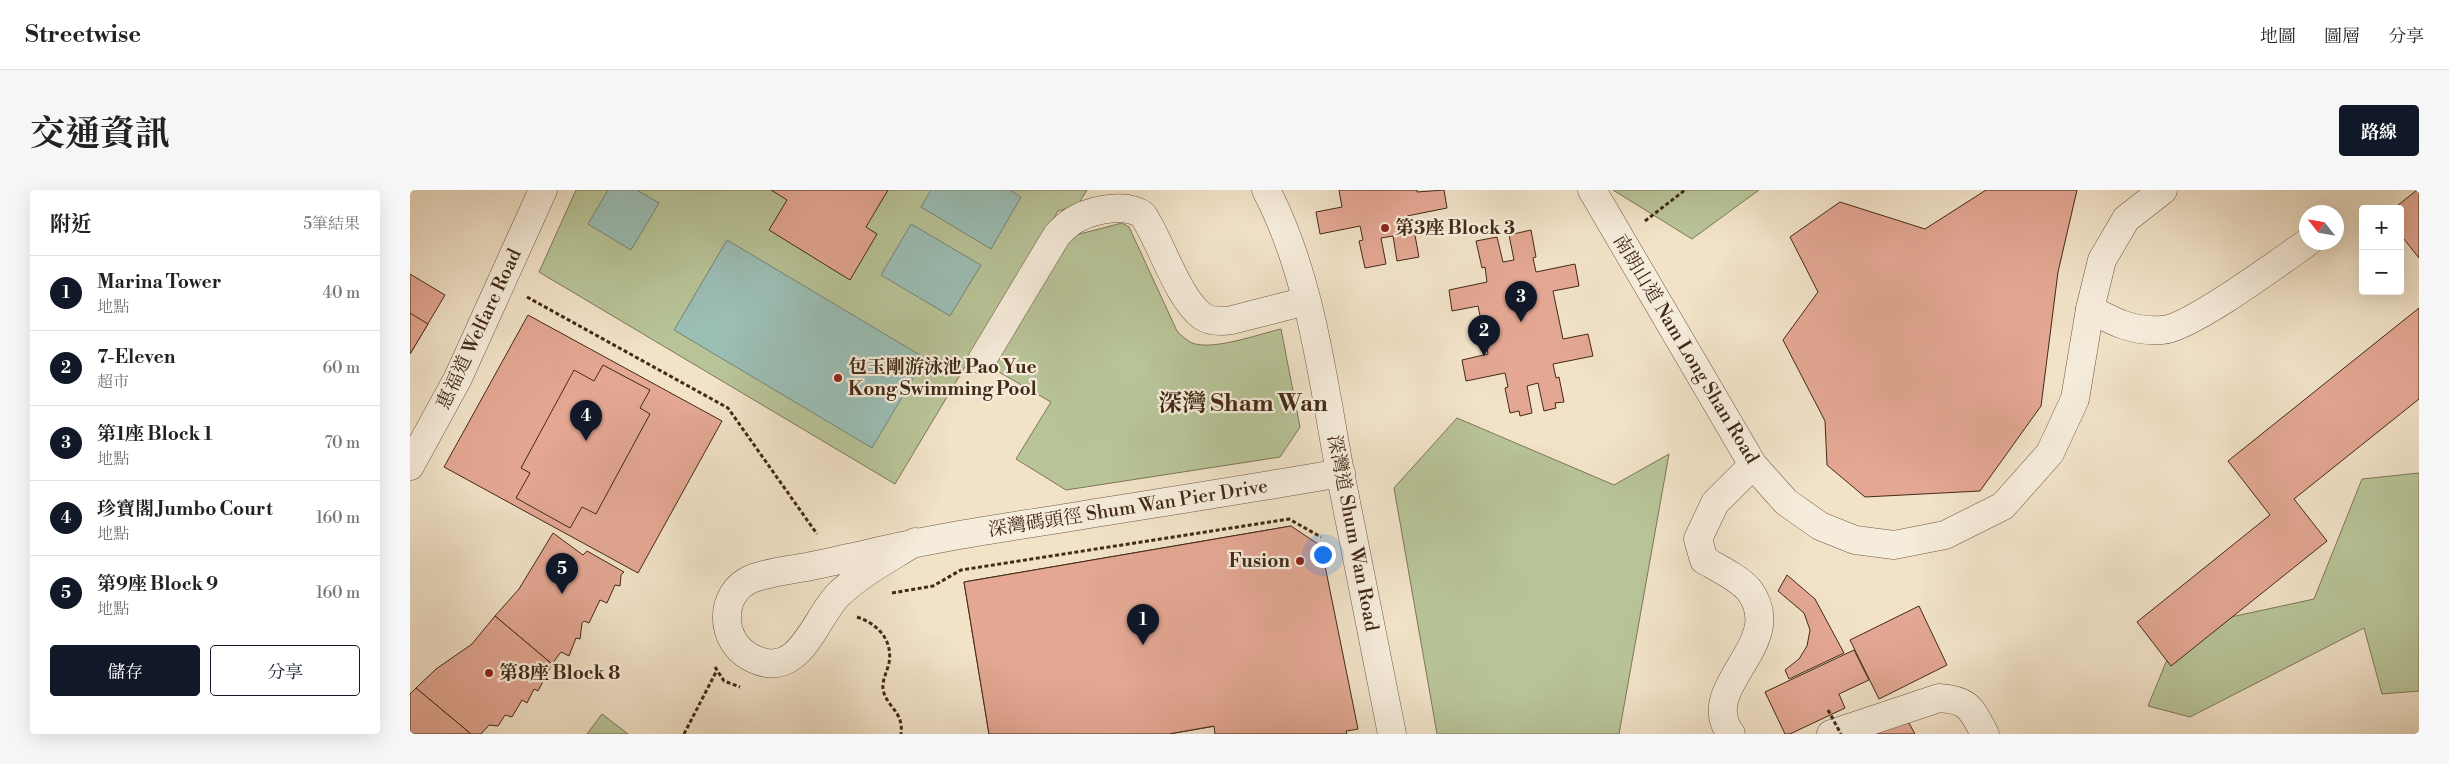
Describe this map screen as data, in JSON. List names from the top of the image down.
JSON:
{
  "streets": {
    "street": [
      "惠福道 Welfare Road",
      "南朗山道 Nam Long Shan Road",
      "深灣碼頭徑 Shum Wan Pier Drive",
      "深灣道 Shum Wan Road"
    ]
  },
  "crossings": [
    ["深灣碼頭徑 Shum Wan Pier Drive", "深灣道 Shum Wan Road"]
  ],
  "districts": ["深灣 Sham Wan"],
  "places": [
    "第3座 Block 3",
    "包玉剛游泳池 Pao Yue Kong Swimming Pool",
    "Fusion",
    "第8座 Block 8"
  ],
  "north": "top left",
  "page": {
    "header": "Streetwise",
    "nav": ["地圖", "圖層", "分享"],
    "title": "交通資訊",
    "buttons": [
      "路線",
      ["儲存", "分享"]
    ],
    "heading": ["附近", "5筆結果"],
    "map_buttons": ["+", "−"],
    "list": [
      {
        "mark": "1",
        "name": "Marina Tower",
        "note": "地點",
        "value": "40 m"
      },
      {
        "mark": "2",
        "name": "7-Eleven",
        "note": "超市",
        "value": "60 m"
      },
      {
        "mark": "3",
        "name": "第1座 Block 1",
        "note": "地點",
        "value": "70 m"
      },
      {
        "mark": "4",
        "name": "珍寶閣 Jumbo Court",
        "note": "地點",
        "value": "160 m"
      },
      {
        "mark": "5",
        "name": "第9座 Block 9",
        "note": "地點",
        "value": "160 m"
      }
    ],
    "pins": [
      "3",
      "2",
      "4",
      "5",
      "1"
    ]
  }
}
